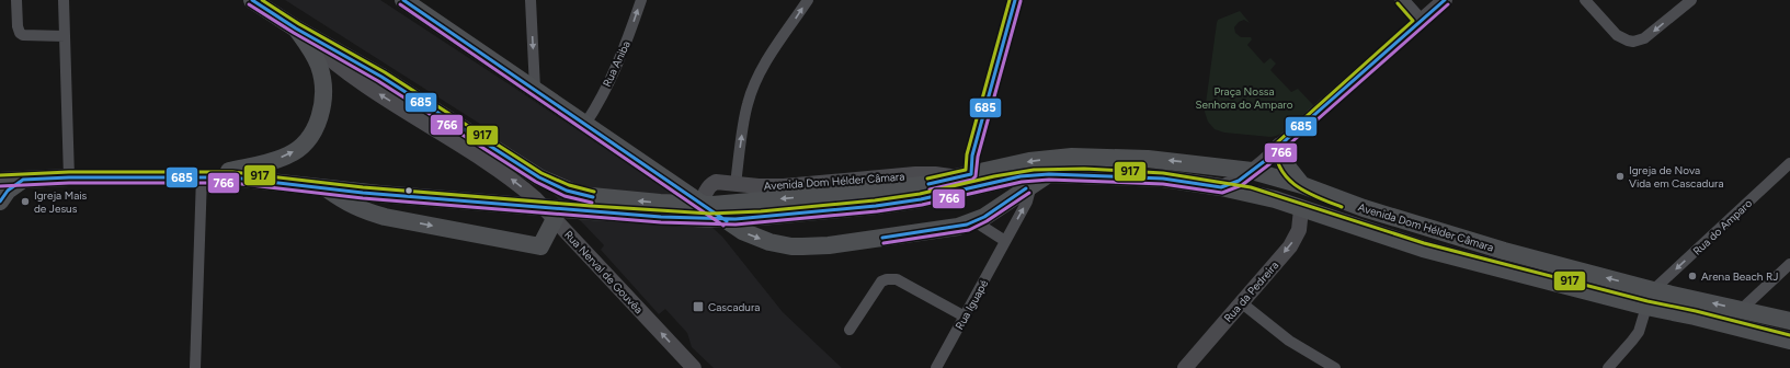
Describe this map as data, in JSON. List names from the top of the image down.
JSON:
{
  "streets": {
    "main road": ["Avenida Dom Hélder Câmara", "Rua Nerval de Gouvêa", "Rua da Pedreira"],
    "street": ["Rua Aniba", "Rua do Amparo", "Rua Iguapé"]
  },
  "crossings": [
    ["Avenida Dom Hélder Câmara", "Rua do Amparo"],
    ["Avenida Dom Hélder Câmara", "Rua da Pedreira"]
  ],
  "one_way": ["Rua Aniba", "Rua da Pedreira"],
  "parks": ["Praça Nossa Senhora do Amparo"],
  "places": {
    "other": ["Igreja de Nova Vida em Cascadura", "Igreja Mais de Jesus", "Arena Beach RJ"],
    "transit": ["Cascadura"]
  },
  "lines": ["transit line 685", "transit line 917", "transit line 766"]
}
